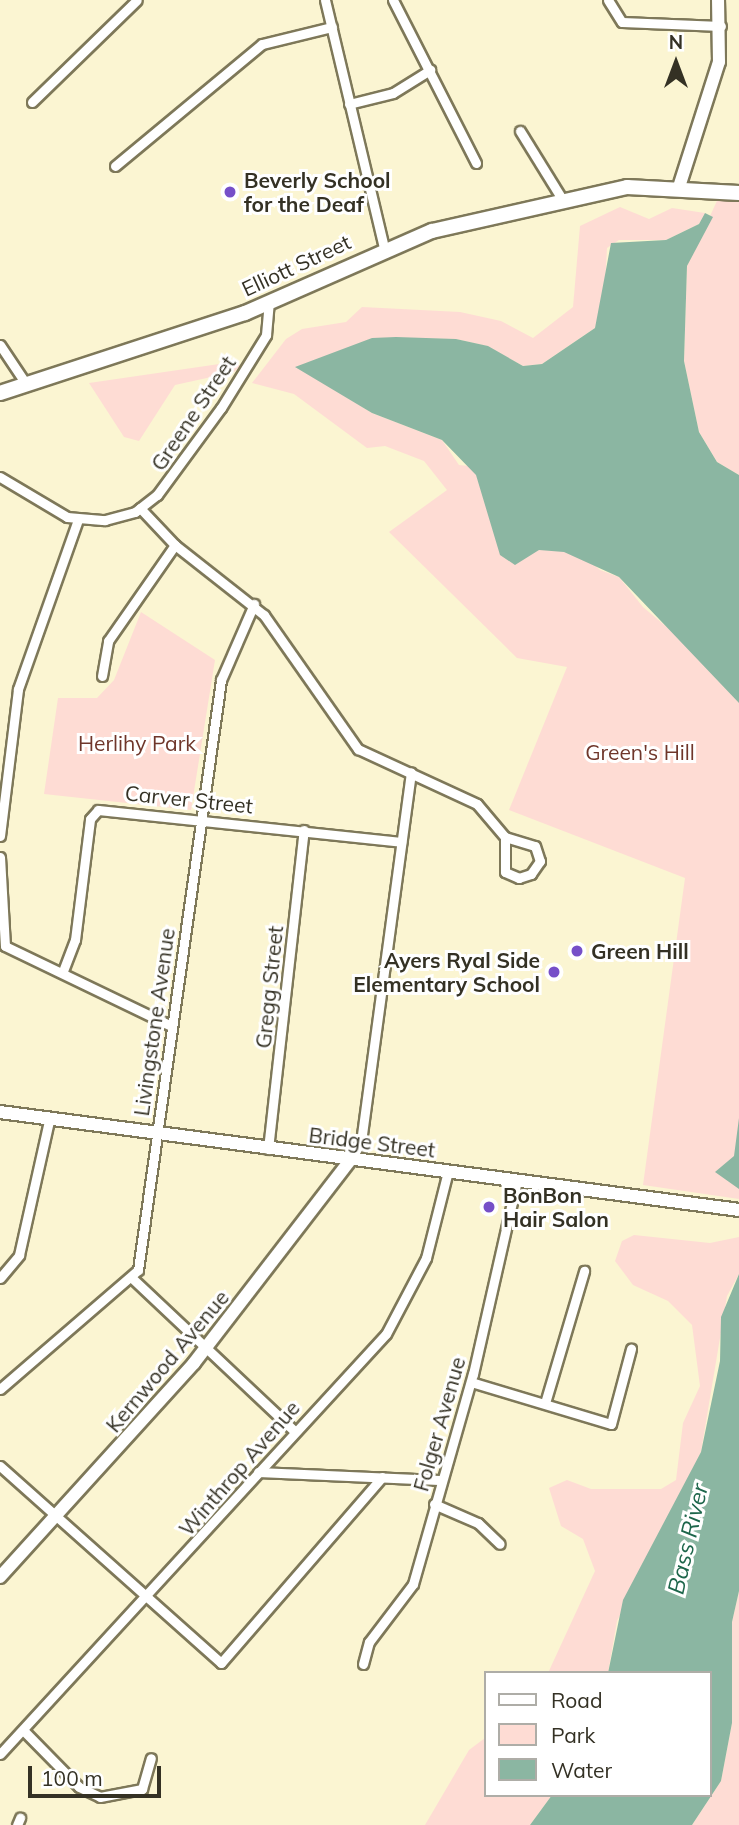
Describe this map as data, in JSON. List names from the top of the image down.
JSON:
{
  "streets": {
    "main road": ["Elliott Street", "Bridge Street", "Kernwood Avenue"],
    "street": [
      "Greene Street",
      "Carver Street",
      "Gregg Street",
      "Livingstone Avenue",
      "Folger Avenue",
      "Winthrop Avenue"
    ]
  },
  "crossings": [
    ["Elliott Street", "Greene Street"],
    ["Carver Street", "Gregg Street"],
    ["Carver Street", "Livingstone Avenue"],
    ["Gregg Street", "Bridge Street"],
    ["Livingstone Avenue", "Bridge Street"],
    ["Bridge Street", "Kernwood Avenue"],
    ["Bridge Street", "Folger Avenue"],
    ["Bridge Street", "Winthrop Avenue"]
  ],
  "water": ["Bass River"],
  "parks": ["Herlihy Park", "Green's Hill"],
  "places": [
    "Beverly School for the Deaf",
    "Green Hill",
    "Ayers Ryal Side Elementary School",
    "BonBon Hair Salon"
  ],
  "legend": ["Road", "Park", "Water"],
  "scale_bar": "100 m",
  "north": "top"
}
